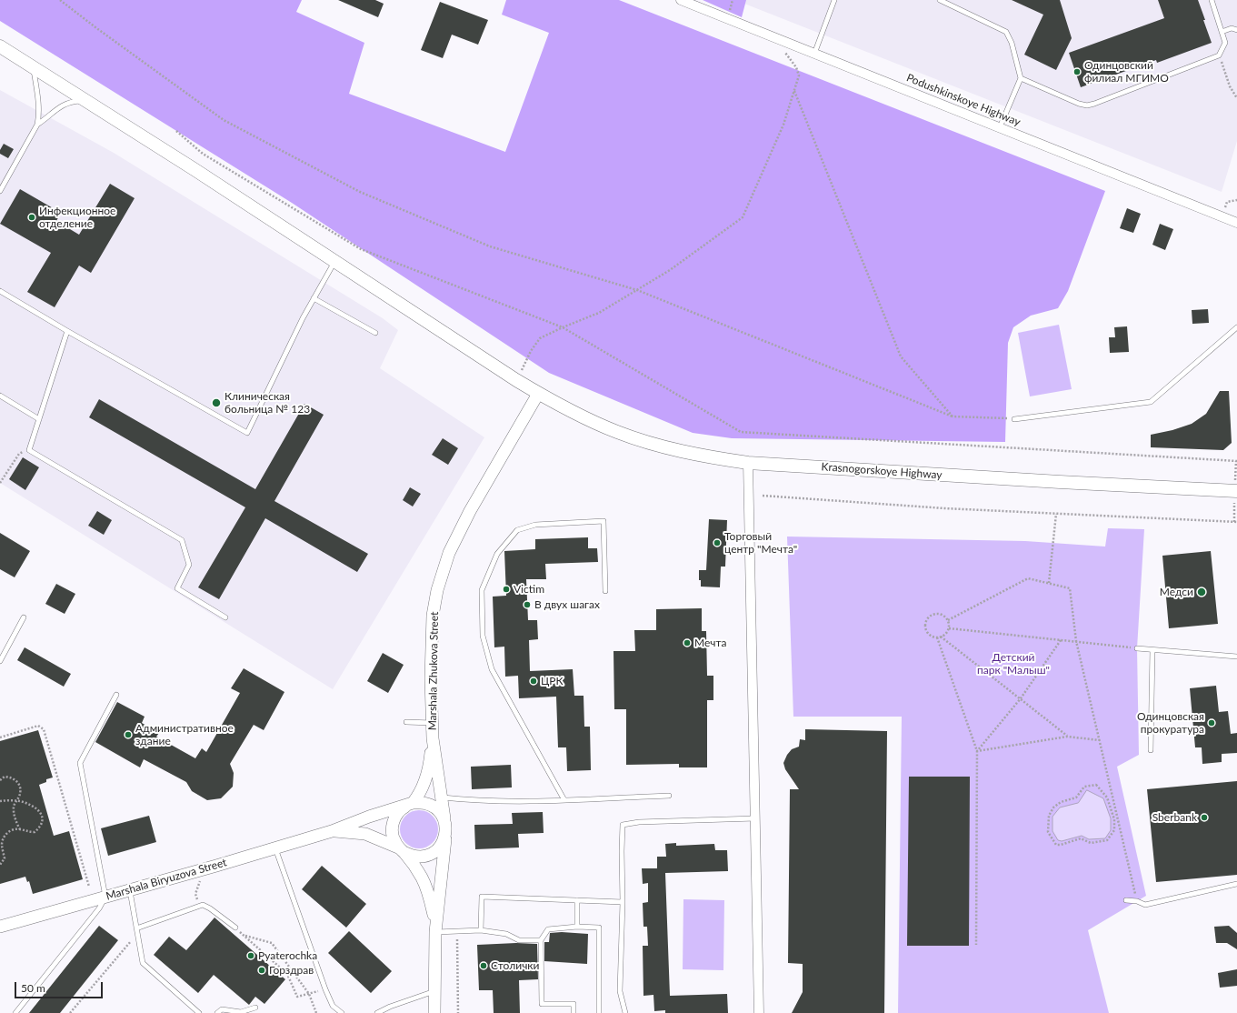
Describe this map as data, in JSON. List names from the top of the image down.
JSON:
{
  "streets": {
    "main road": ["Krasnogorskoye Highway"],
    "street": ["Podushkinskoye Highway", "Marshala Zhukova Street", "Marshala Biryuzova Street"]
  },
  "crossings": [
    ["Krasnogorskoye Highway", "Marshala Zhukova Street"],
    ["Marshala Zhukova Street", "Marshala Biryuzova Street"]
  ],
  "parks": ["Детский парк \"Малыш\""],
  "places": [
    "Одинцовский филиал МГИМО",
    "Инфекционное отделение",
    "Клиническая больница № 123",
    "Торговый центр \"Мечта\"",
    "Victim",
    "Медси",
    "В двух шагах",
    "Мечта",
    "ЦРК",
    "Одинцовская прокуратура",
    "Административное здание",
    "Sberbank",
    "Pyaterochka",
    "Столички",
    "Горздрав"
  ],
  "scale_bar": "50 m"
}
